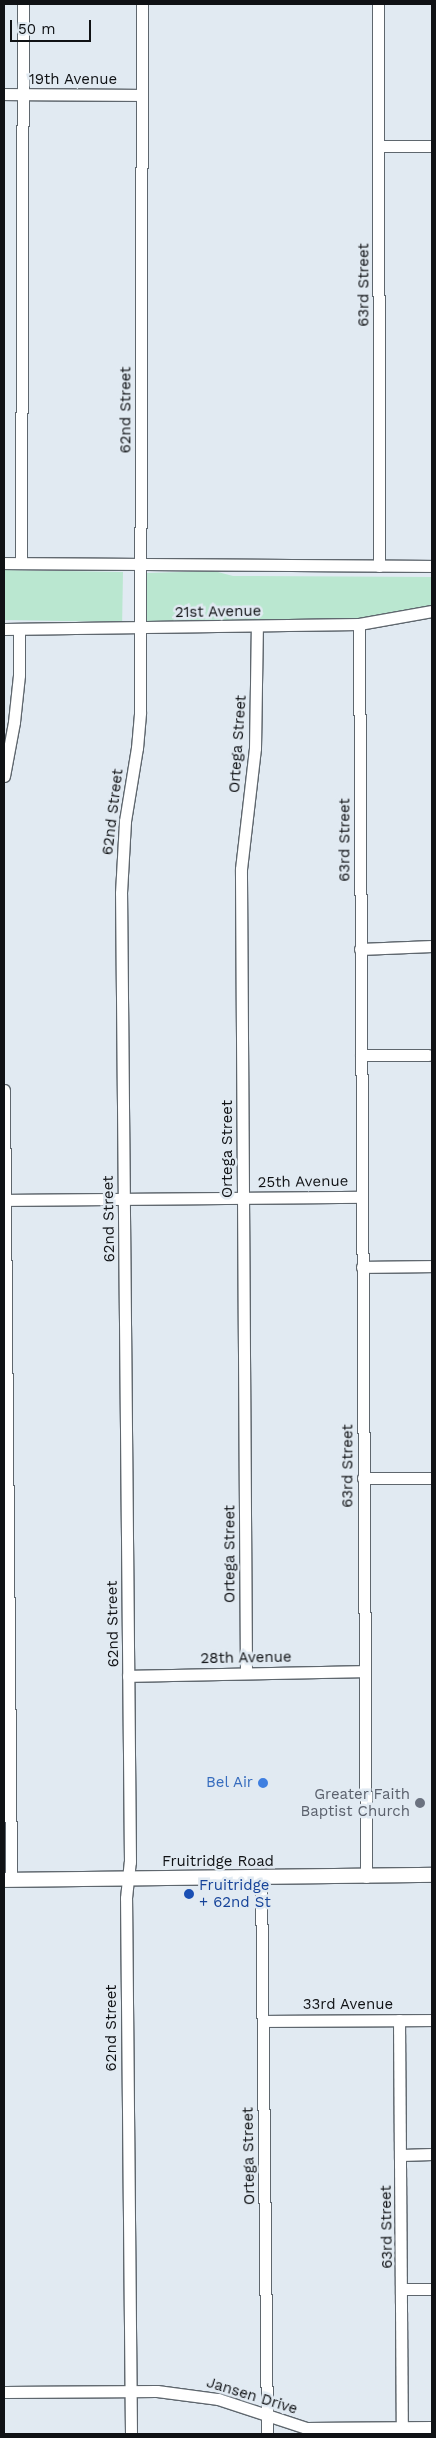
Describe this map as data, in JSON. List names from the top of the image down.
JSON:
{
  "streets": {
    "main road": ["Fruitridge Road"],
    "street": [
      "19th Avenue",
      "63rd Street",
      "62nd Street",
      "21st Avenue",
      "Ortega Street",
      "25th Avenue",
      "28th Avenue",
      "33rd Avenue",
      "Jansen Drive"
    ]
  },
  "crossings": [
    ["19th Avenue", "62nd Street"],
    ["63rd Street", "21st Avenue"],
    ["63rd Street", "25th Avenue"],
    ["63rd Street", "28th Avenue"],
    ["63rd Street", "Fruitridge Road"],
    ["63rd Street", "33rd Avenue"],
    ["63rd Street", "Jansen Drive"],
    ["62nd Street", "21st Avenue"],
    ["62nd Street", "25th Avenue"],
    ["62nd Street", "28th Avenue"],
    ["62nd Street", "Fruitridge Road"],
    ["62nd Street", "Jansen Drive"],
    ["21st Avenue", "Ortega Street"],
    ["Ortega Street", "25th Avenue"],
    ["Ortega Street", "28th Avenue"],
    ["Ortega Street", "Fruitridge Road"],
    ["Ortega Street", "33rd Avenue"],
    ["Ortega Street", "Jansen Drive"]
  ],
  "places": ["Bel Air", "Greater Faith Baptist Church", "Fruitridge + 62nd St"],
  "scale_bar": "50 m"
}
